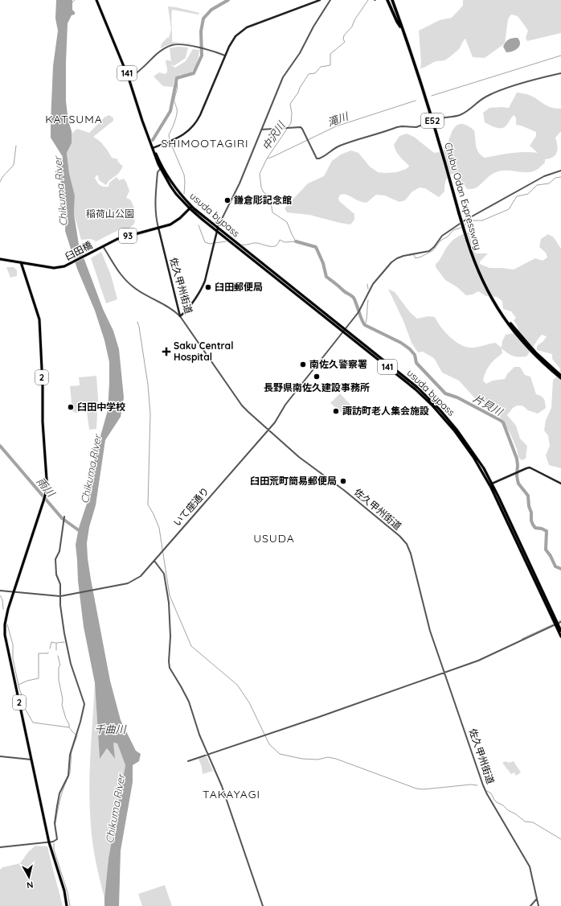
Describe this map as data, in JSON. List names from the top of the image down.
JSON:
{
  "streets": {
    "highway": ["E52", "Chubu Odan Expressway"],
    "main road": [
      "141",
      "usuda bypass",
      "93",
      "臼田橋",
      "佐久甲州街道",
      "2"
    ],
    "street": ["いて座通り"]
  },
  "crossings": [
    ["141", "usuda bypass"],
    ["usuda bypass", "93"],
    ["usuda bypass", "佐久甲州街道"],
    ["usuda bypass", "いて座通り"],
    ["93", "臼田橋"],
    ["93", "佐久甲州街道"],
    ["臼田橋", "2"],
    ["佐久甲州街道", "いて座通り"]
  ],
  "districts": [
    "KATSUMA",
    "SHIMOOTAGIRI",
    "USUDA",
    "TAKAYAGI"
  ],
  "water": [
    "滝川",
    "中沢川",
    "Chikuma River",
    "片貝川",
    "雨川",
    "千曲川"
  ],
  "parks": ["稲荷山公園"],
  "places": {
    "other": [
      "鎌倉彫記念館",
      "臼田郵便局",
      "南佐久警察署",
      "長野県南佐久建設事務所",
      "臼田中学校",
      "諏訪町老人集会施設",
      "臼田荒町簡易郵便局"
    ],
    "health": ["Saku Central Hospital"]
  },
  "north": "bottom"
}
